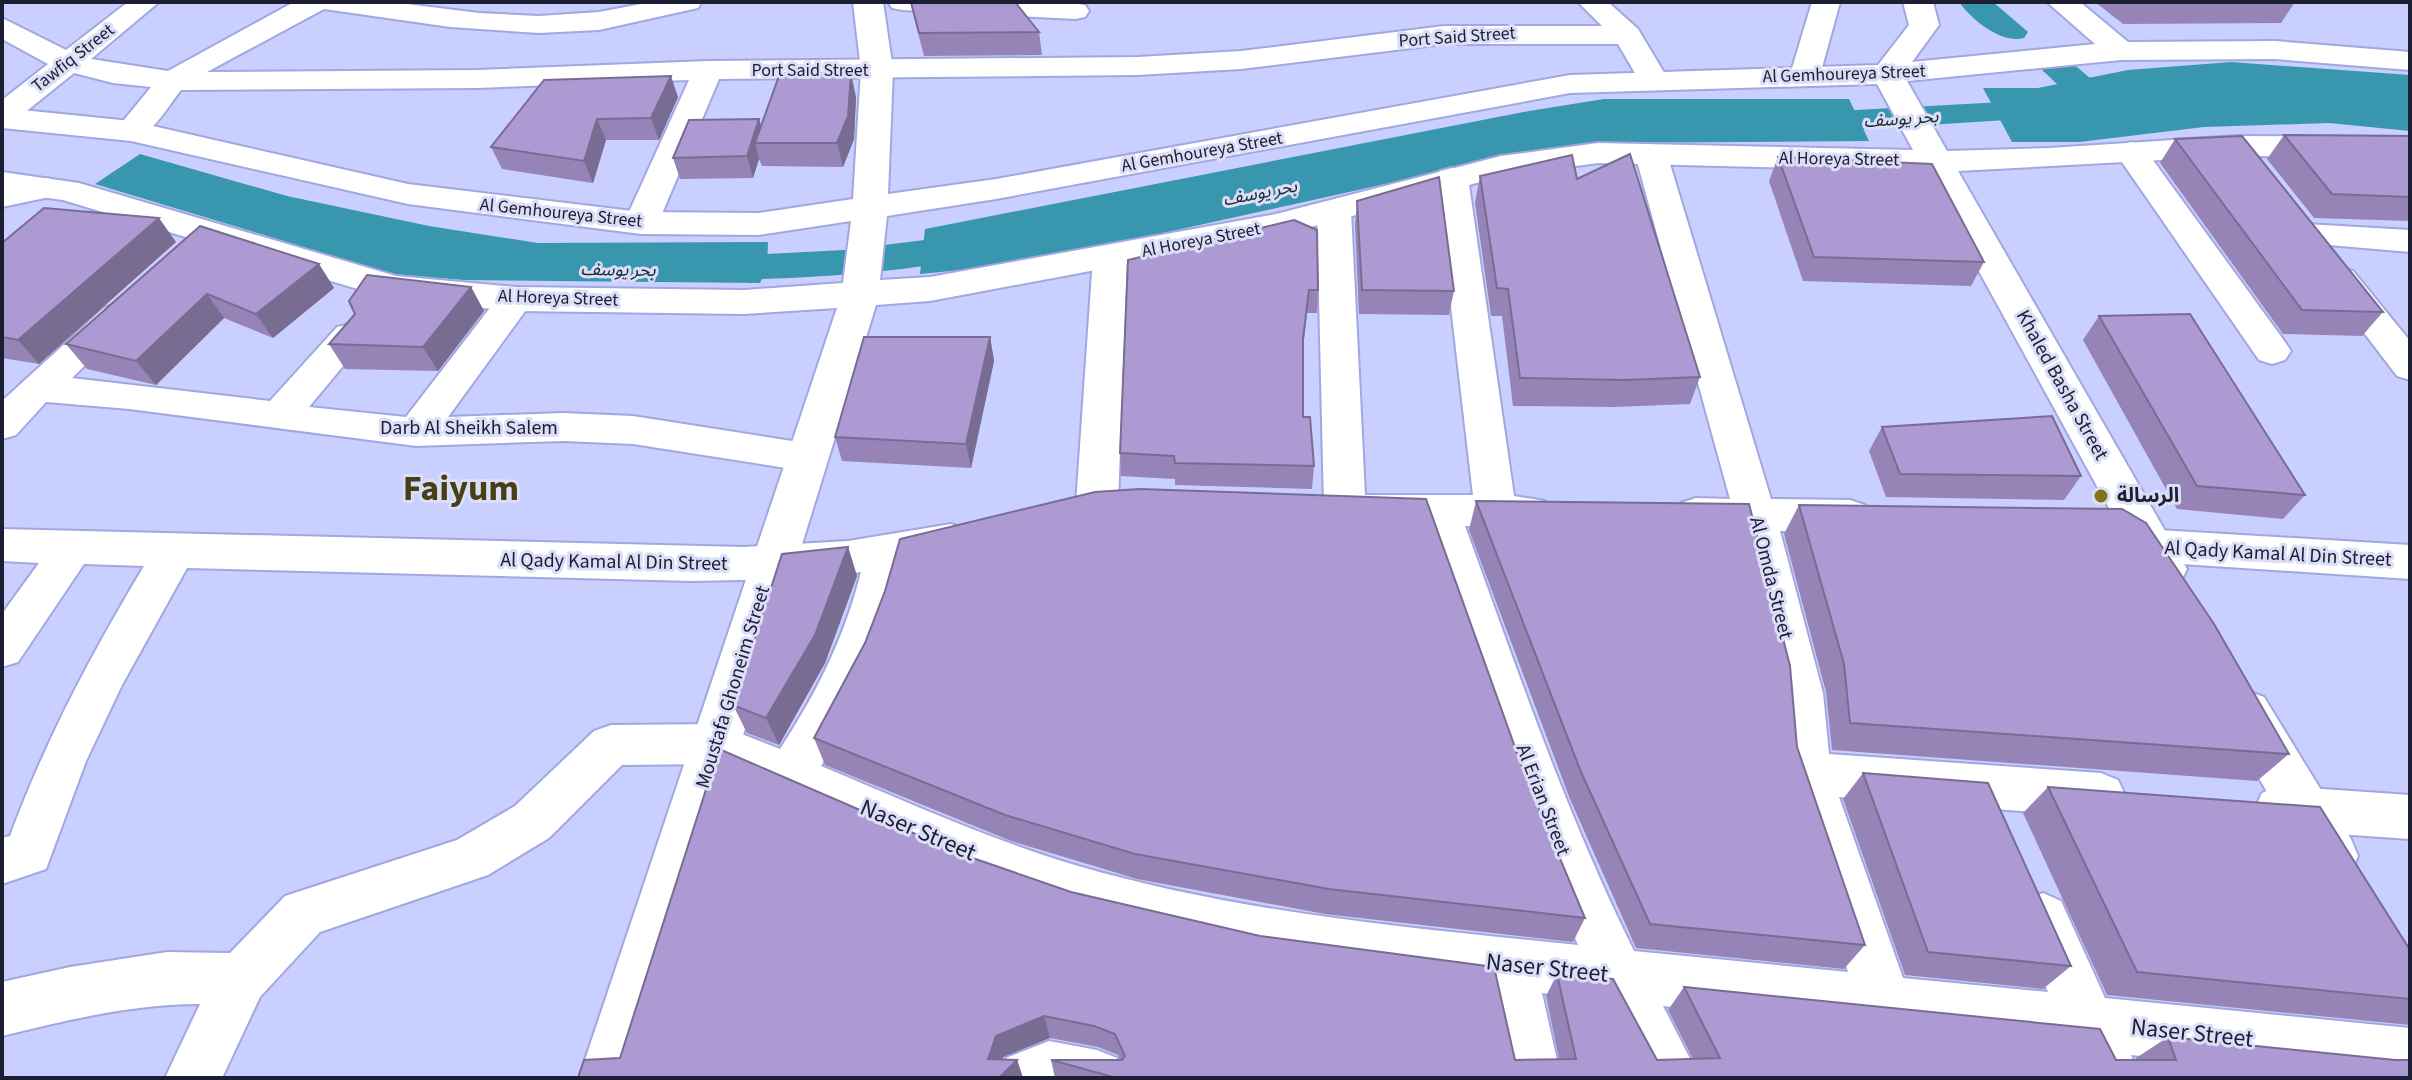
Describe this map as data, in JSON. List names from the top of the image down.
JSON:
{
  "streets": {
    "street": [
      "Port Said Street",
      "Tawfiq Street",
      "Al Gemhoureya Street",
      "Al Horeya Street",
      "Khaled Basha Street",
      "Darb Al Sheikh Salem",
      "Al Qady Kamal Al Din Street",
      "Al Omda Street",
      "Moustafa Ghoneim Street",
      "Al Erian Street",
      "Naser Street"
    ]
  },
  "crossings": [
    ["Port Said Street", "Tawfiq Street"],
    ["Tawfiq Street", "Al Gemhoureya Street"],
    ["Al Gemhoureya Street", "Khaled Basha Street"],
    ["Al Gemhoureya Street", "Moustafa Ghoneim Street"],
    ["Al Horeya Street", "Khaled Basha Street"],
    ["Al Horeya Street", "Al Omda Street"],
    ["Al Horeya Street", "Moustafa Ghoneim Street"],
    ["Khaled Basha Street", "Al Qady Kamal Al Din Street"],
    ["Darb Al Sheikh Salem", "Moustafa Ghoneim Street"],
    ["Al Qady Kamal Al Din Street", "Moustafa Ghoneim Street"],
    ["Al Omda Street", "Naser Street"],
    ["Moustafa Ghoneim Street", "Naser Street"],
    ["Al Erian Street", "Naser Street"]
  ],
  "districts": ["Faiyum"],
  "water": ["بحر يوسف"],
  "places": ["الرسالة"]
}
